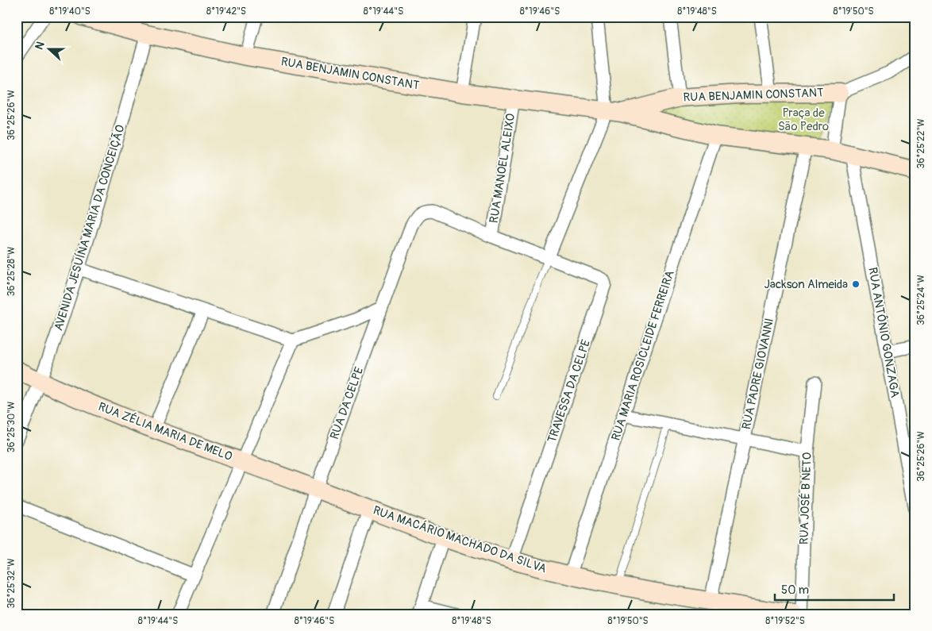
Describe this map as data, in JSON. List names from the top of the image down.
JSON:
{
  "streets": {
    "street": [
      "RUA BENJAMIN CONSTANT",
      "RUA MANOEL ALEIXO",
      "AVENIDA JESUÍNA MARIA DA CONCEIÇÃO",
      "RUA ANTÔNIO GONZAGA",
      "RUA MARIA ROSICLEIDE FERREIRA",
      "RUA PADRE GIOVANNI",
      "TRAVESSA DA CELPE",
      "RUA DA CELPE",
      "RUA ZÉLIA MARIA DE MELO",
      "RUA JOSÉ B NETO",
      "RUA MACÁRIO MACHADO DA SILVA"
    ]
  },
  "crossings": [
    ["RUA BENJAMIN CONSTANT", "RUA MANOEL ALEIXO"],
    ["RUA BENJAMIN CONSTANT", "AVENIDA JESUÍNA MARIA DA CONCEIÇÃO"],
    ["RUA BENJAMIN CONSTANT", "RUA ANTÔNIO GONZAGA"],
    ["RUA BENJAMIN CONSTANT", "RUA MARIA ROSICLEIDE FERREIRA"],
    ["RUA BENJAMIN CONSTANT", "RUA PADRE GIOVANNI"],
    ["RUA MANOEL ALEIXO", "RUA DA CELPE"],
    ["AVENIDA JESUÍNA MARIA DA CONCEIÇÃO", "RUA ZÉLIA MARIA DE MELO"],
    ["RUA MARIA ROSICLEIDE FERREIRA", "RUA MACÁRIO MACHADO DA SILVA"],
    ["RUA PADRE GIOVANNI", "RUA MACÁRIO MACHADO DA SILVA"],
    ["TRAVESSA DA CELPE", "RUA MACÁRIO MACHADO DA SILVA"],
    ["RUA DA CELPE", "RUA ZÉLIA MARIA DE MELO"],
    ["RUA DA CELPE", "RUA MACÁRIO MACHADO DA SILVA"],
    ["RUA ZÉLIA MARIA DE MELO", "RUA MACÁRIO MACHADO DA SILVA"]
  ],
  "parks": ["Praça de São Pedro"],
  "places": ["Jackson Almeida"],
  "scale_bar": "50 m",
  "north": "left",
  "coordinates": [
    "8°19'40\"S",
    "8°19'42\"S",
    "8°19'44\"S",
    "8°19'46\"S",
    "8°19'48\"S",
    "8°19'50\"S",
    "36°25'26\"W",
    "36°25'22\"W",
    "36°25'28\"W",
    "36°25'24\"W",
    "36°25'30\"W",
    "36°25'32\"W",
    "8°19'52\"S"
  ]
}
